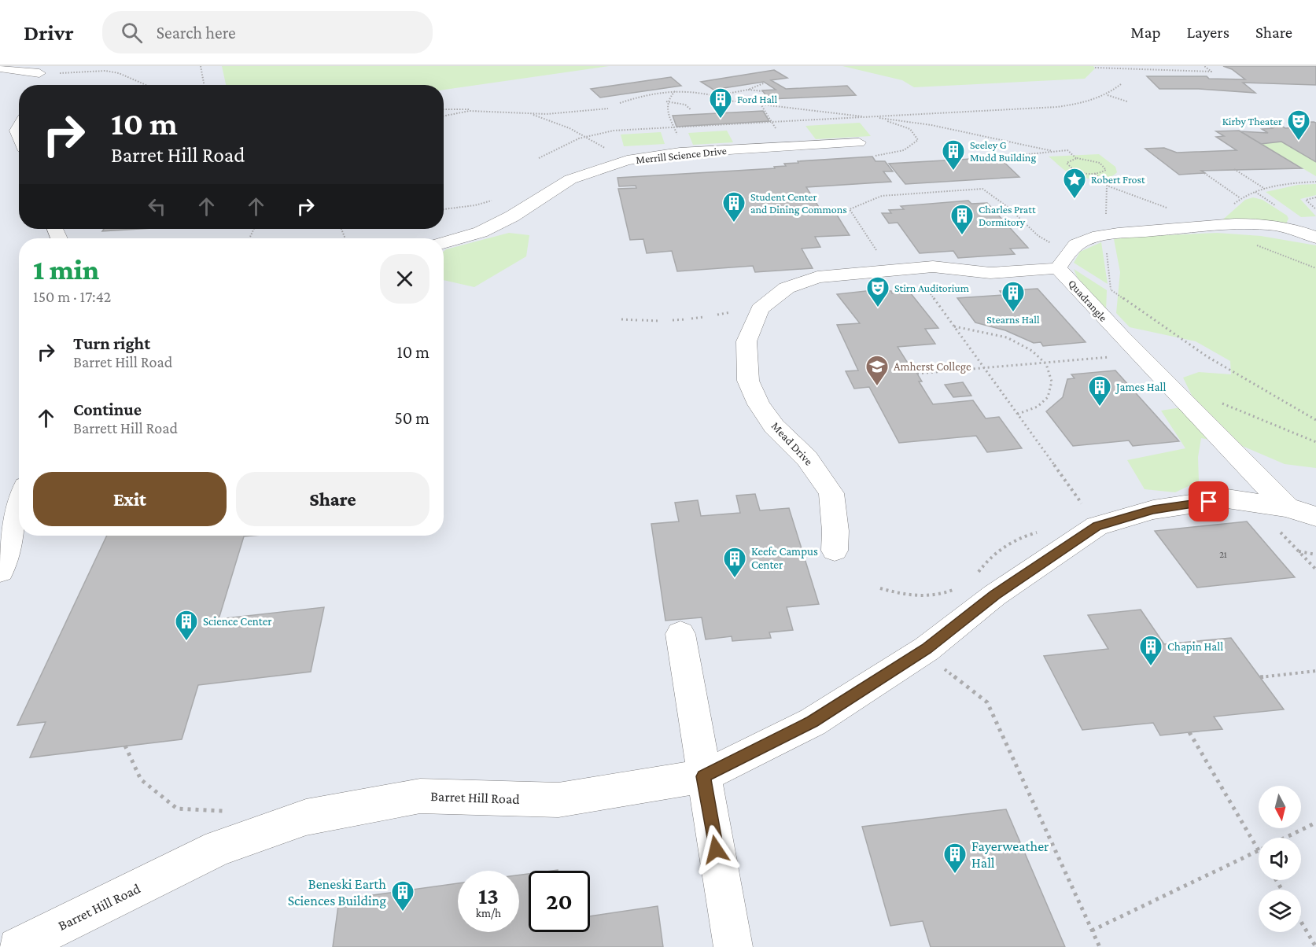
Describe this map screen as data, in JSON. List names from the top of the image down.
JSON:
{
  "streets": {
    "street": [
      "Merrill Science Drive",
      "Quadrangle",
      "Mead Drive",
      "Barret Hill Road"
    ]
  },
  "crossings": [
    ["Quadrangle", "Mead Drive"],
    ["Quadrangle", "Barret Hill Road"]
  ],
  "places": {
    "building": [
      "Ford Hall",
      "Seeley G Mudd Building",
      "Student Center and Dining Commons",
      "Charles Pratt Dormitory",
      "Stearns Hall",
      "James Hall",
      "Keefe Campus Center",
      "Science Center",
      "Chapin Hall",
      "Fayerweather Hall",
      "Beneski Earth Sciences Building"
    ],
    "theatre": ["Kirby Theater", "Stirn Auditorium"],
    "place": ["Robert Frost"],
    "school or university": ["Amherst College"]
  },
  "house_numbers": ["21"],
  "north": "bottom",
  "page": {
    "header": "Drivr",
    "search": "Search here",
    "nav": ["Map", "Layers", "Share"],
    "turn": ["10 m", "Barret Hill Road"],
    "heading": ["1 min", "150 m · 17:42"],
    "list": [
      {
        "name": "Turn right",
        "note": "Barret Hill Road",
        "value": "10 m"
      },
      {
        "name": "Continue",
        "note": "Barrett Hill Road",
        "value": "50 m"
      }
    ],
    "buttons": ["Exit", "Share"],
    "speed": "13 km/h",
    "limit": "20"
  }
}
